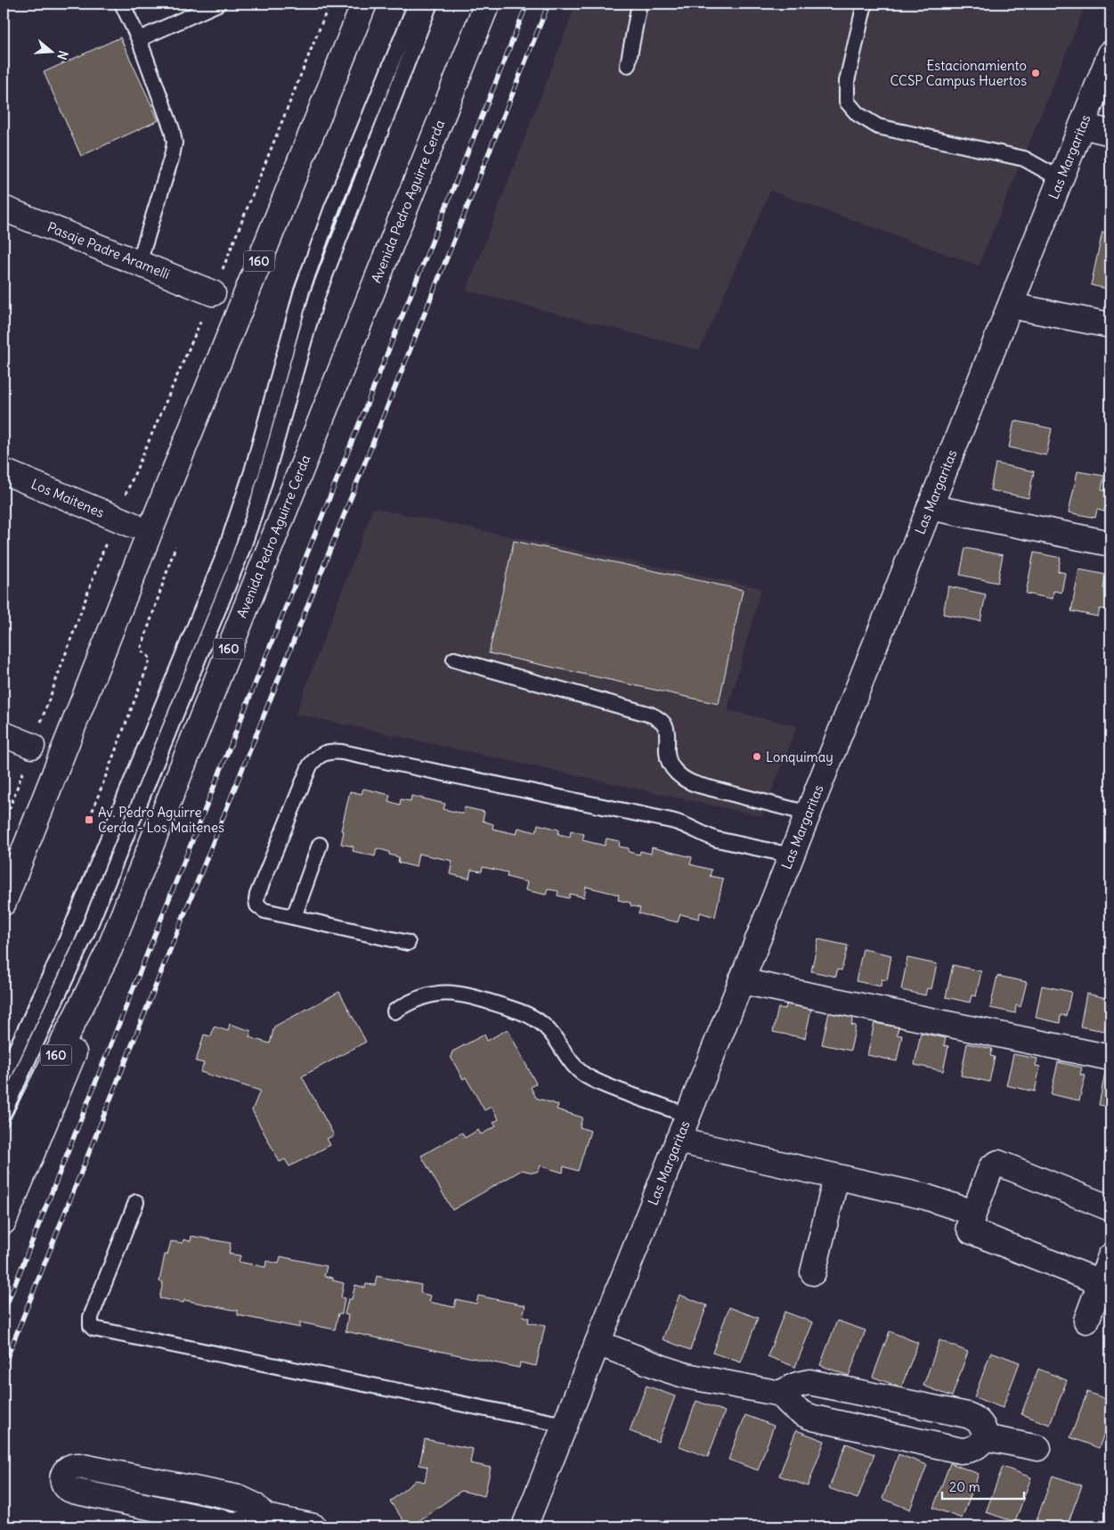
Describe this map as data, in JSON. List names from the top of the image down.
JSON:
{
  "streets": {
    "main road": [
      "Las Margaritas",
      "Avenida Pedro Aguirre Cerda",
      "Pasaje Padre Aramelli",
      "160",
      "Los Maitenes"
    ]
  },
  "places": {
    "other": ["Estacionamiento CCSP Campus Huertos", "Lonquimay"],
    "transit": ["Av. Pedro Aguirre Cerda - Los Maitenes"]
  },
  "scale_bar": "20 m",
  "north": "right"
}
